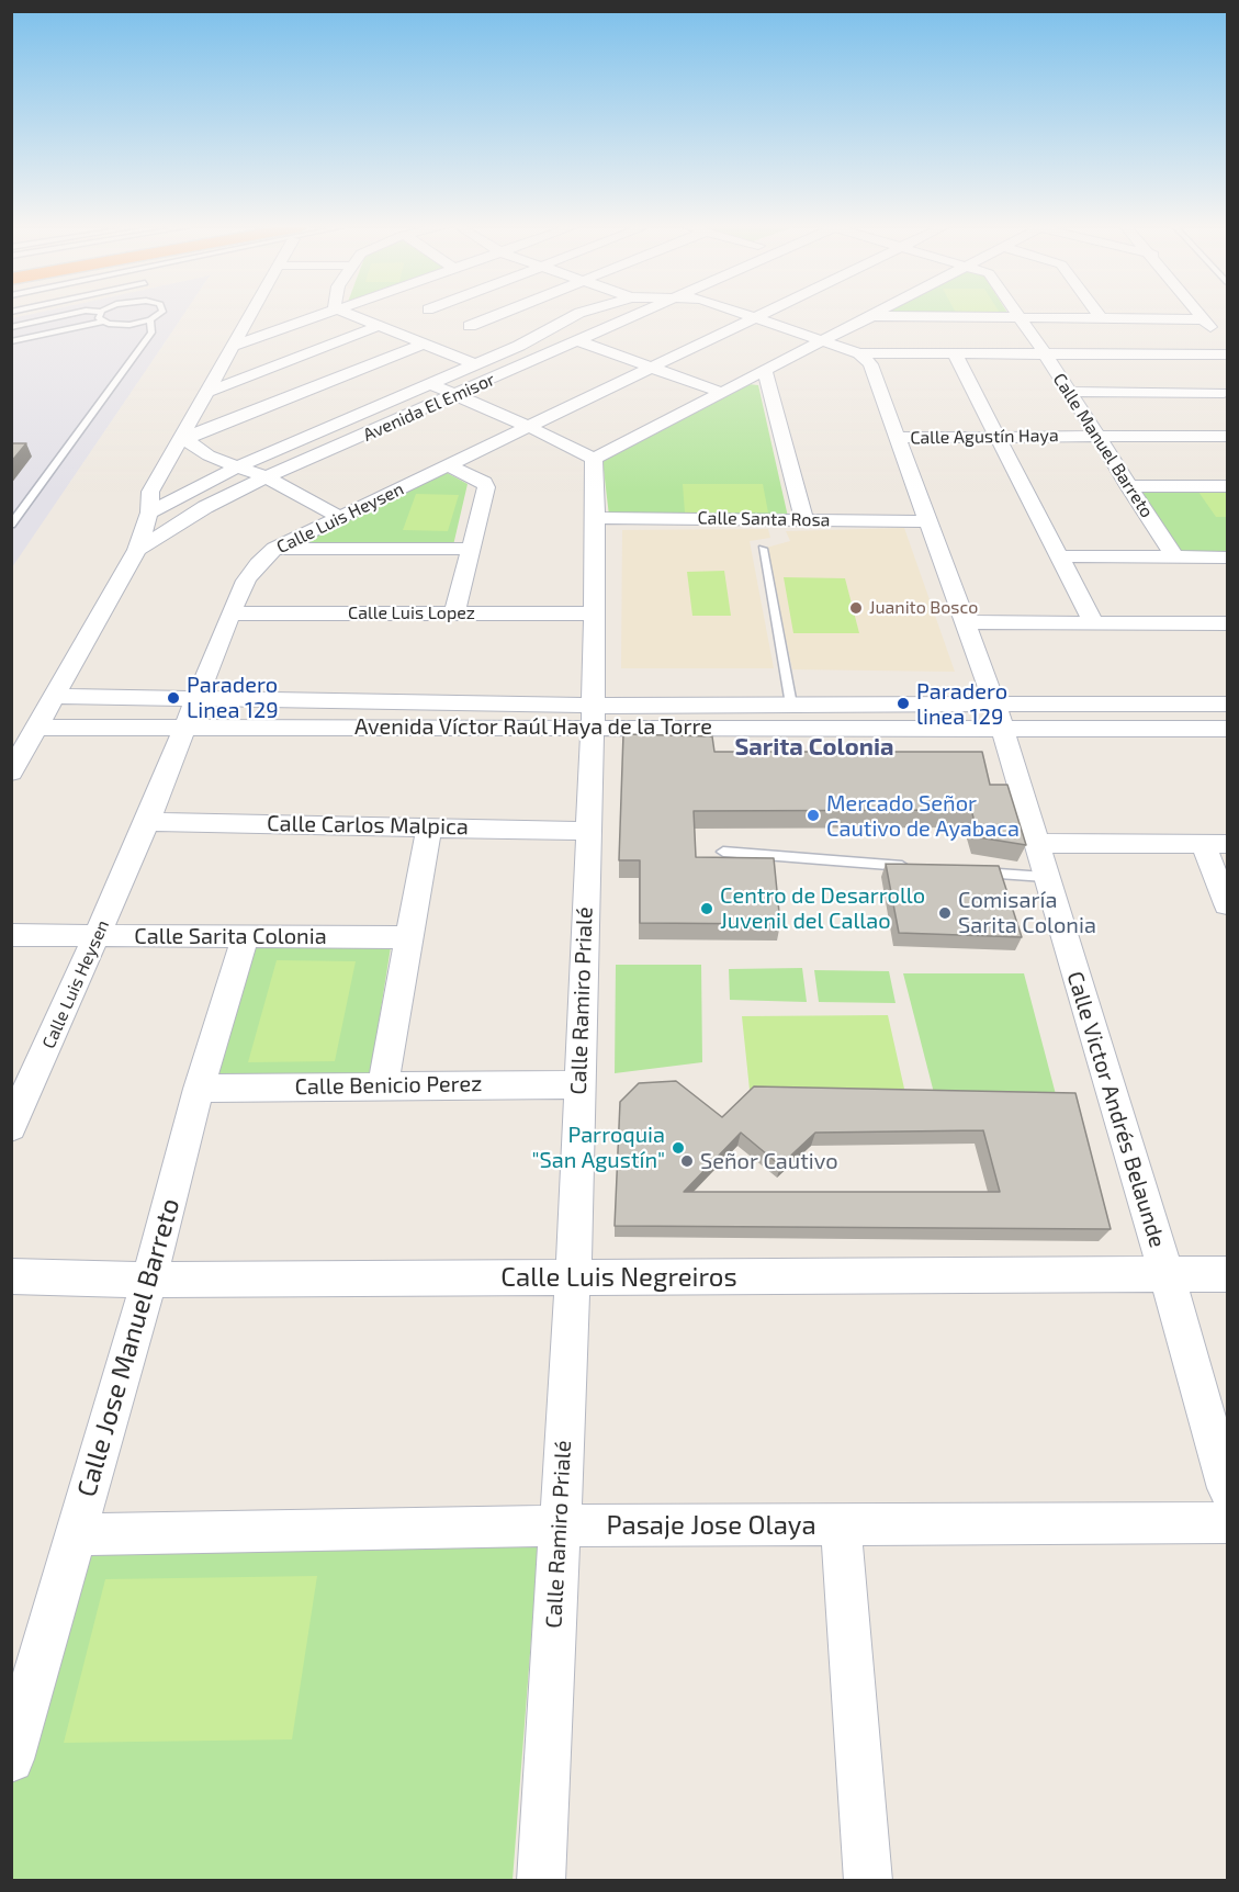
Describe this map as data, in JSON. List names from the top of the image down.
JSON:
{
  "streets": {
    "street": [
      "Avenida El Emisor",
      "Calle Agustín Haya",
      "Calle Manuel Barreto",
      "Calle Luis Heysen",
      "Calle Santa Rosa",
      "Calle Luis Lopez",
      "Avenida Víctor Raúl Haya de la Torre",
      "Calle Carlos Malpica",
      "Calle Sarita Colonia",
      "Calle Ramiro Prialé",
      "Calle Benicio Perez",
      "Calle Victor Andrés Belaunde",
      "Calle Luis Negreiros",
      "Calle Jose Manuel Barreto",
      "Pasaje Jose Olaya"
    ]
  },
  "crossings": [
    ["Avenida El Emisor", "Avenida Víctor Raúl Haya de la Torre"],
    ["Calle Agustín Haya", "Calle Manuel Barreto"],
    ["Calle Agustín Haya", "Calle Victor Andrés Belaunde"],
    ["Calle Luis Heysen", "Calle Luis Lopez"],
    ["Calle Luis Heysen", "Avenida Víctor Raúl Haya de la Torre"],
    ["Calle Luis Heysen", "Calle Carlos Malpica"],
    ["Calle Luis Heysen", "Calle Sarita Colonia"],
    ["Calle Santa Rosa", "Calle Ramiro Prialé"],
    ["Calle Santa Rosa", "Calle Victor Andrés Belaunde"],
    ["Calle Luis Lopez", "Calle Ramiro Prialé"],
    ["Avenida Víctor Raúl Haya de la Torre", "Calle Ramiro Prialé"],
    ["Avenida Víctor Raúl Haya de la Torre", "Calle Victor Andrés Belaunde"],
    ["Calle Carlos Malpica", "Calle Ramiro Prialé"],
    ["Calle Sarita Colonia", "Calle Jose Manuel Barreto"],
    ["Calle Ramiro Prialé", "Calle Benicio Perez"],
    ["Calle Ramiro Prialé", "Calle Luis Negreiros"],
    ["Calle Ramiro Prialé", "Pasaje Jose Olaya"],
    ["Calle Benicio Perez", "Calle Jose Manuel Barreto"],
    ["Calle Victor Andrés Belaunde", "Calle Luis Negreiros"],
    ["Calle Luis Negreiros", "Calle Jose Manuel Barreto"],
    ["Calle Jose Manuel Barreto", "Pasaje Jose Olaya"]
  ],
  "districts": ["Sarita Colonia"],
  "places": [
    "Juanito Bosco",
    "Paradero Linea 129",
    "Paradero linea 129",
    "Mercado Señor Cautivo de Ayabaca",
    "Centro de Desarrollo Juvenil del Callao",
    "Comisaría Sarita Colonia",
    "Parroquia \"San Agustín\"",
    "Señor Cautivo"
  ]
}
